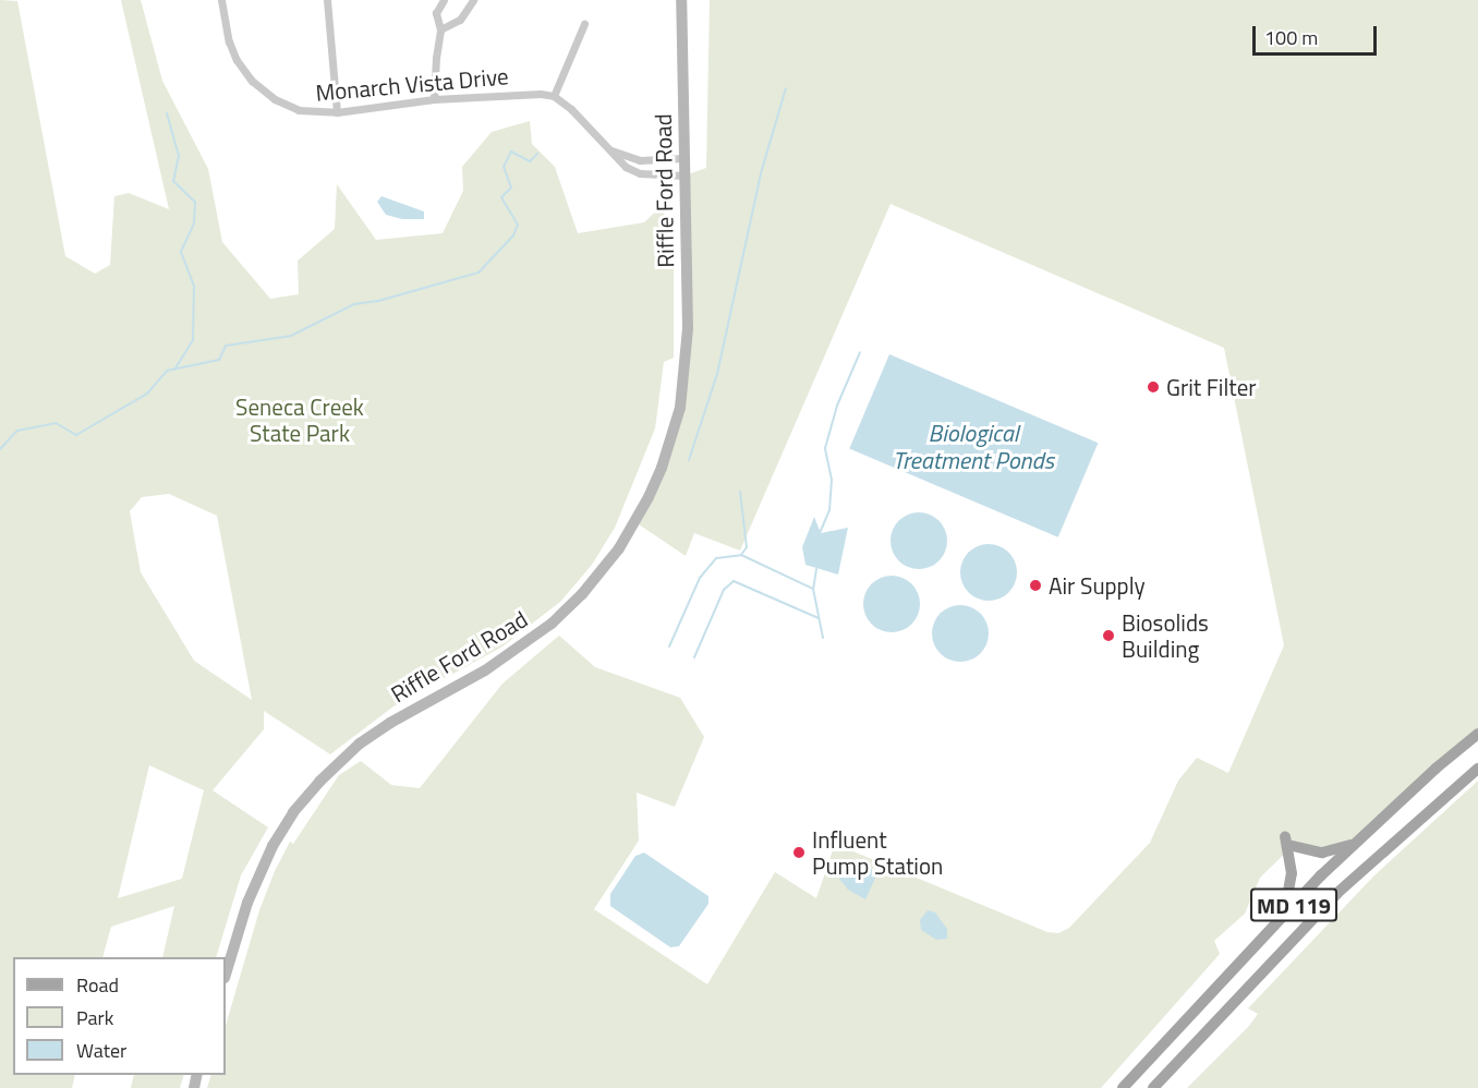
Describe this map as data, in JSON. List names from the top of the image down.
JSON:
{
  "streets": {
    "main road": ["MD 119"],
    "street": ["Monarch Vista Drive", "Riffle Ford Road"]
  },
  "water": ["Biological Treatment Ponds"],
  "parks": ["Seneca Creek State Park"],
  "places": [
    "Grit Filter",
    "Air Supply",
    "Biosolids Building",
    "Influent Pump Station"
  ],
  "legend": ["Road", "Park", "Water"],
  "scale_bar": "100 m"
}
